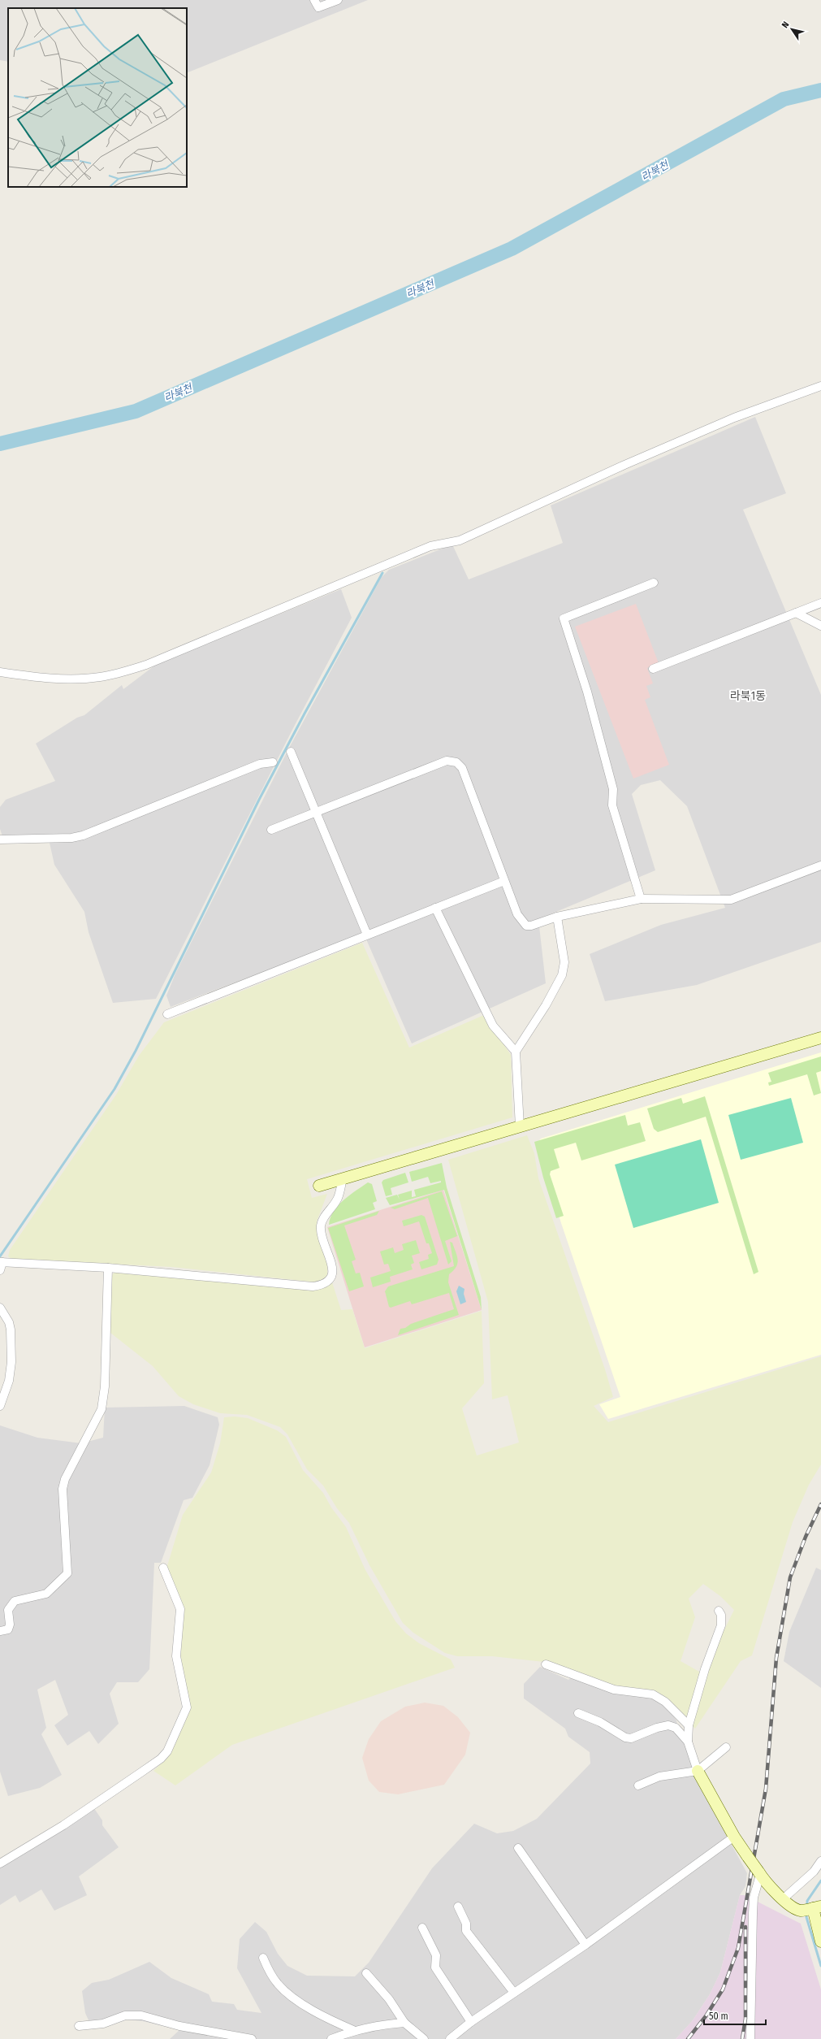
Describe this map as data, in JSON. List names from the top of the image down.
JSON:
{
  "districts": ["라북1동"],
  "water": ["라북천"],
  "scale_bar": "50 m",
  "north": "top left"
}
